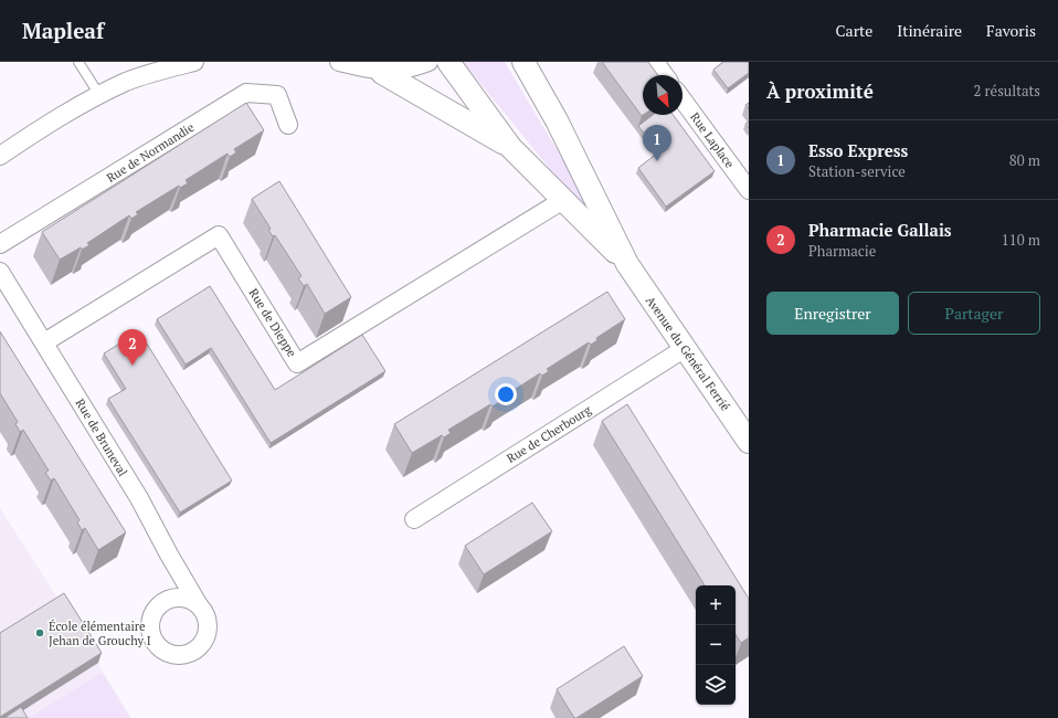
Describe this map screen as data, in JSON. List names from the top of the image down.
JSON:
{
  "streets": {
    "street": [
      "Rue Laplace",
      "Rue de Normandie",
      "Rue de Dieppe",
      "Avenue du Général Ferrié",
      "Rue de Cherbourg",
      "Rue de Bruneval"
    ]
  },
  "crossings": [
    ["Rue de Dieppe", "Rue de Bruneval"],
    ["Avenue du Général Ferrié", "Rue de Cherbourg"]
  ],
  "places": ["École élémentaire Jehan de Grouchy I"],
  "north": "bottom right",
  "page": {
    "header": "Mapleaf",
    "nav": ["Carte", "Itinéraire", "Favoris"],
    "heading": ["À proximité", "2 résultats"],
    "list": [
      {
        "mark": "1",
        "name": "Esso Express",
        "note": "Station-service",
        "value": "80 m"
      },
      {
        "mark": "2",
        "name": "Pharmacie Gallais",
        "note": "Pharmacie",
        "value": "110 m"
      }
    ],
    "pins": ["1", "2"],
    "buttons": ["Enregistrer", "Partager"],
    "map_buttons": ["+", "−"]
  }
}
